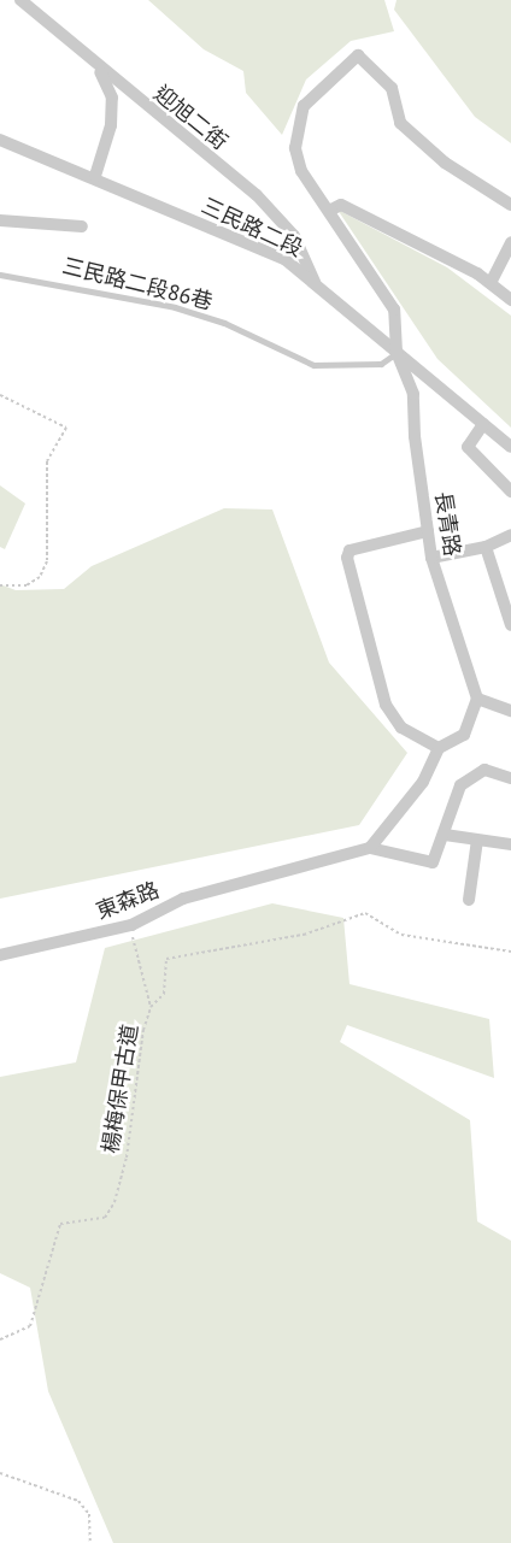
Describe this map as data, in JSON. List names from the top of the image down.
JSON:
{
  "streets": {
    "street": [
      "迎旭二街",
      "三民路二段",
      "長青路",
      "東森路"
    ],
    "lane": ["三民路二段86巷"],
    "path": ["楊梅保甲古道"]
  },
  "crossings": [
    ["迎旭二街", "三民路二段"],
    ["三民路二段", "三民路二段86巷"],
    ["三民路二段", "長青路"],
    ["三民路二段86巷", "長青路"]
  ]
}
